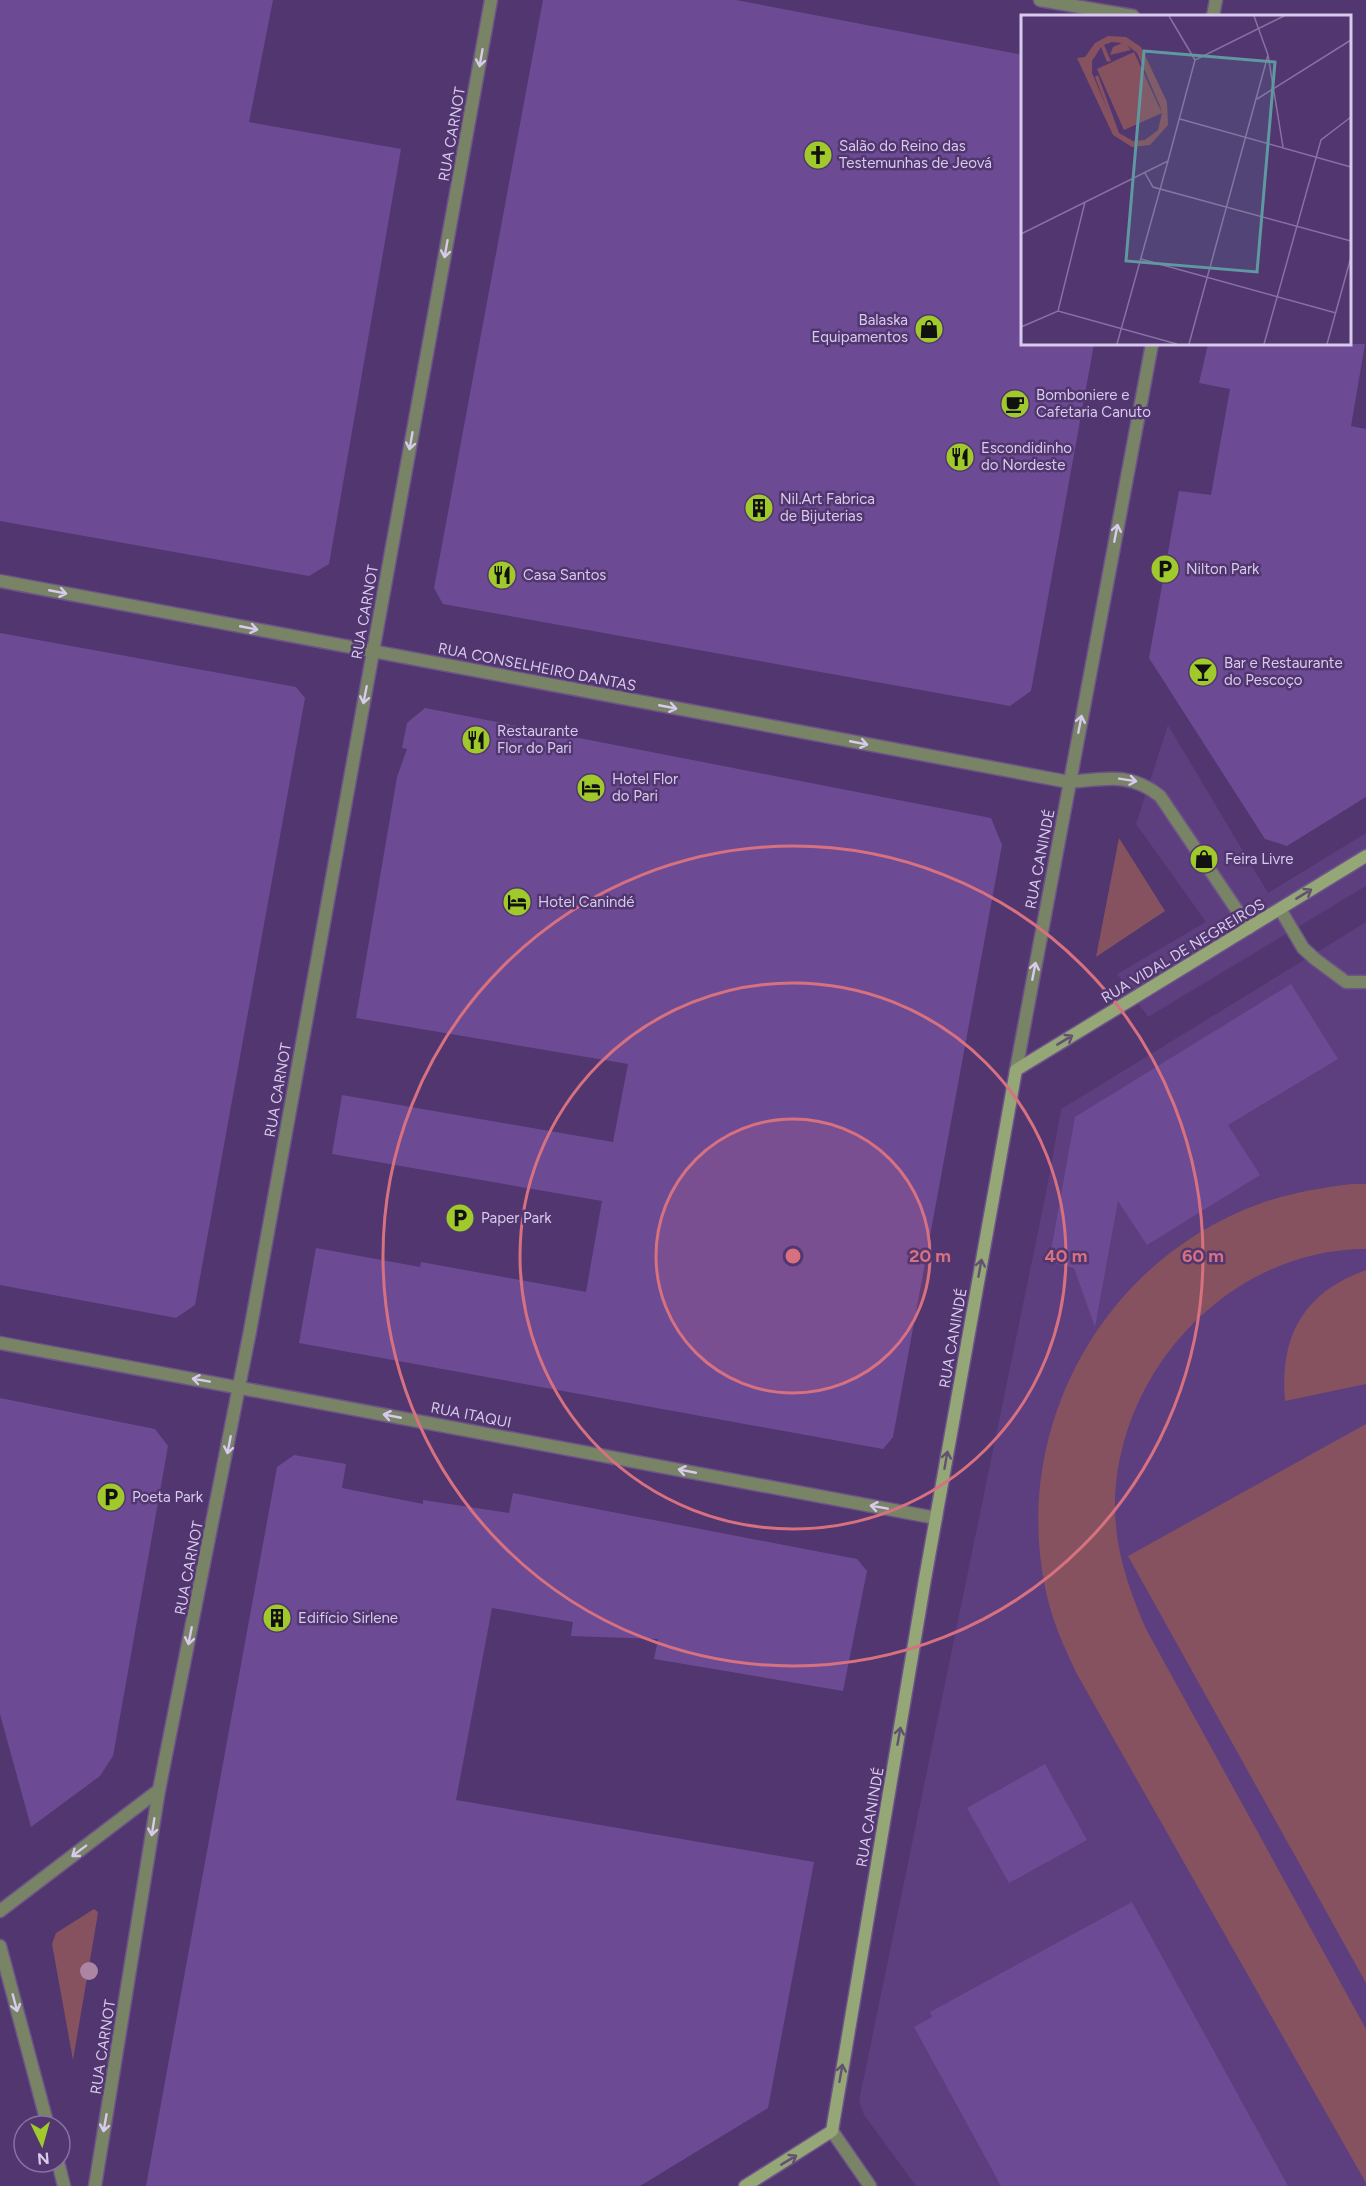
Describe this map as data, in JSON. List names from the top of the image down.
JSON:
{
  "streets": {
    "main road": ["RUA CANINDÉ", "RUA VIDAL DE NEGREIROS"],
    "street": ["RUA CARNOT", "RUA CONSELHEIRO DANTAS", "RUA ITAQUI"]
  },
  "crossings": [
    ["RUA CARNOT", "RUA CONSELHEIRO DANTAS"],
    ["RUA CARNOT", "RUA ITAQUI"],
    ["RUA CONSELHEIRO DANTAS", "RUA CANINDÉ"],
    ["RUA CONSELHEIRO DANTAS", "RUA VIDAL DE NEGREIROS"],
    ["RUA CANINDÉ", "RUA VIDAL DE NEGREIROS"],
    ["RUA CANINDÉ", "RUA ITAQUI"]
  ],
  "one_way": [
    "RUA CARNOT",
    "RUA CONSELHEIRO DANTAS",
    "RUA CANINDÉ",
    "RUA VIDAL DE NEGREIROS",
    "RUA ITAQUI"
  ],
  "places": {
    "church": ["Salão do Reino das Testemunhas de Jeová"],
    "shop": ["Balaska Equipamentos", "Feira Livre"],
    "cafe": ["Bomboniere e Cafetaria Canuto"],
    "restaurant": ["Escondidinho do Nordeste", "Casa Santos", "Restaurante Flor do Pari"],
    "building": ["Nil.Art Fabrica de Bijuterias", "Edifício Sirlene"],
    "parking": ["Nilton Park", "Paper Park", "Poeta Park"],
    "bar": ["Bar e Restaurante do Pescoço"],
    "hotel": ["Hotel Flor do Pari", "Hotel Canindé"]
  },
  "north": "bottom",
  "rings": ["20 m", "40 m", "60 m"]
}
